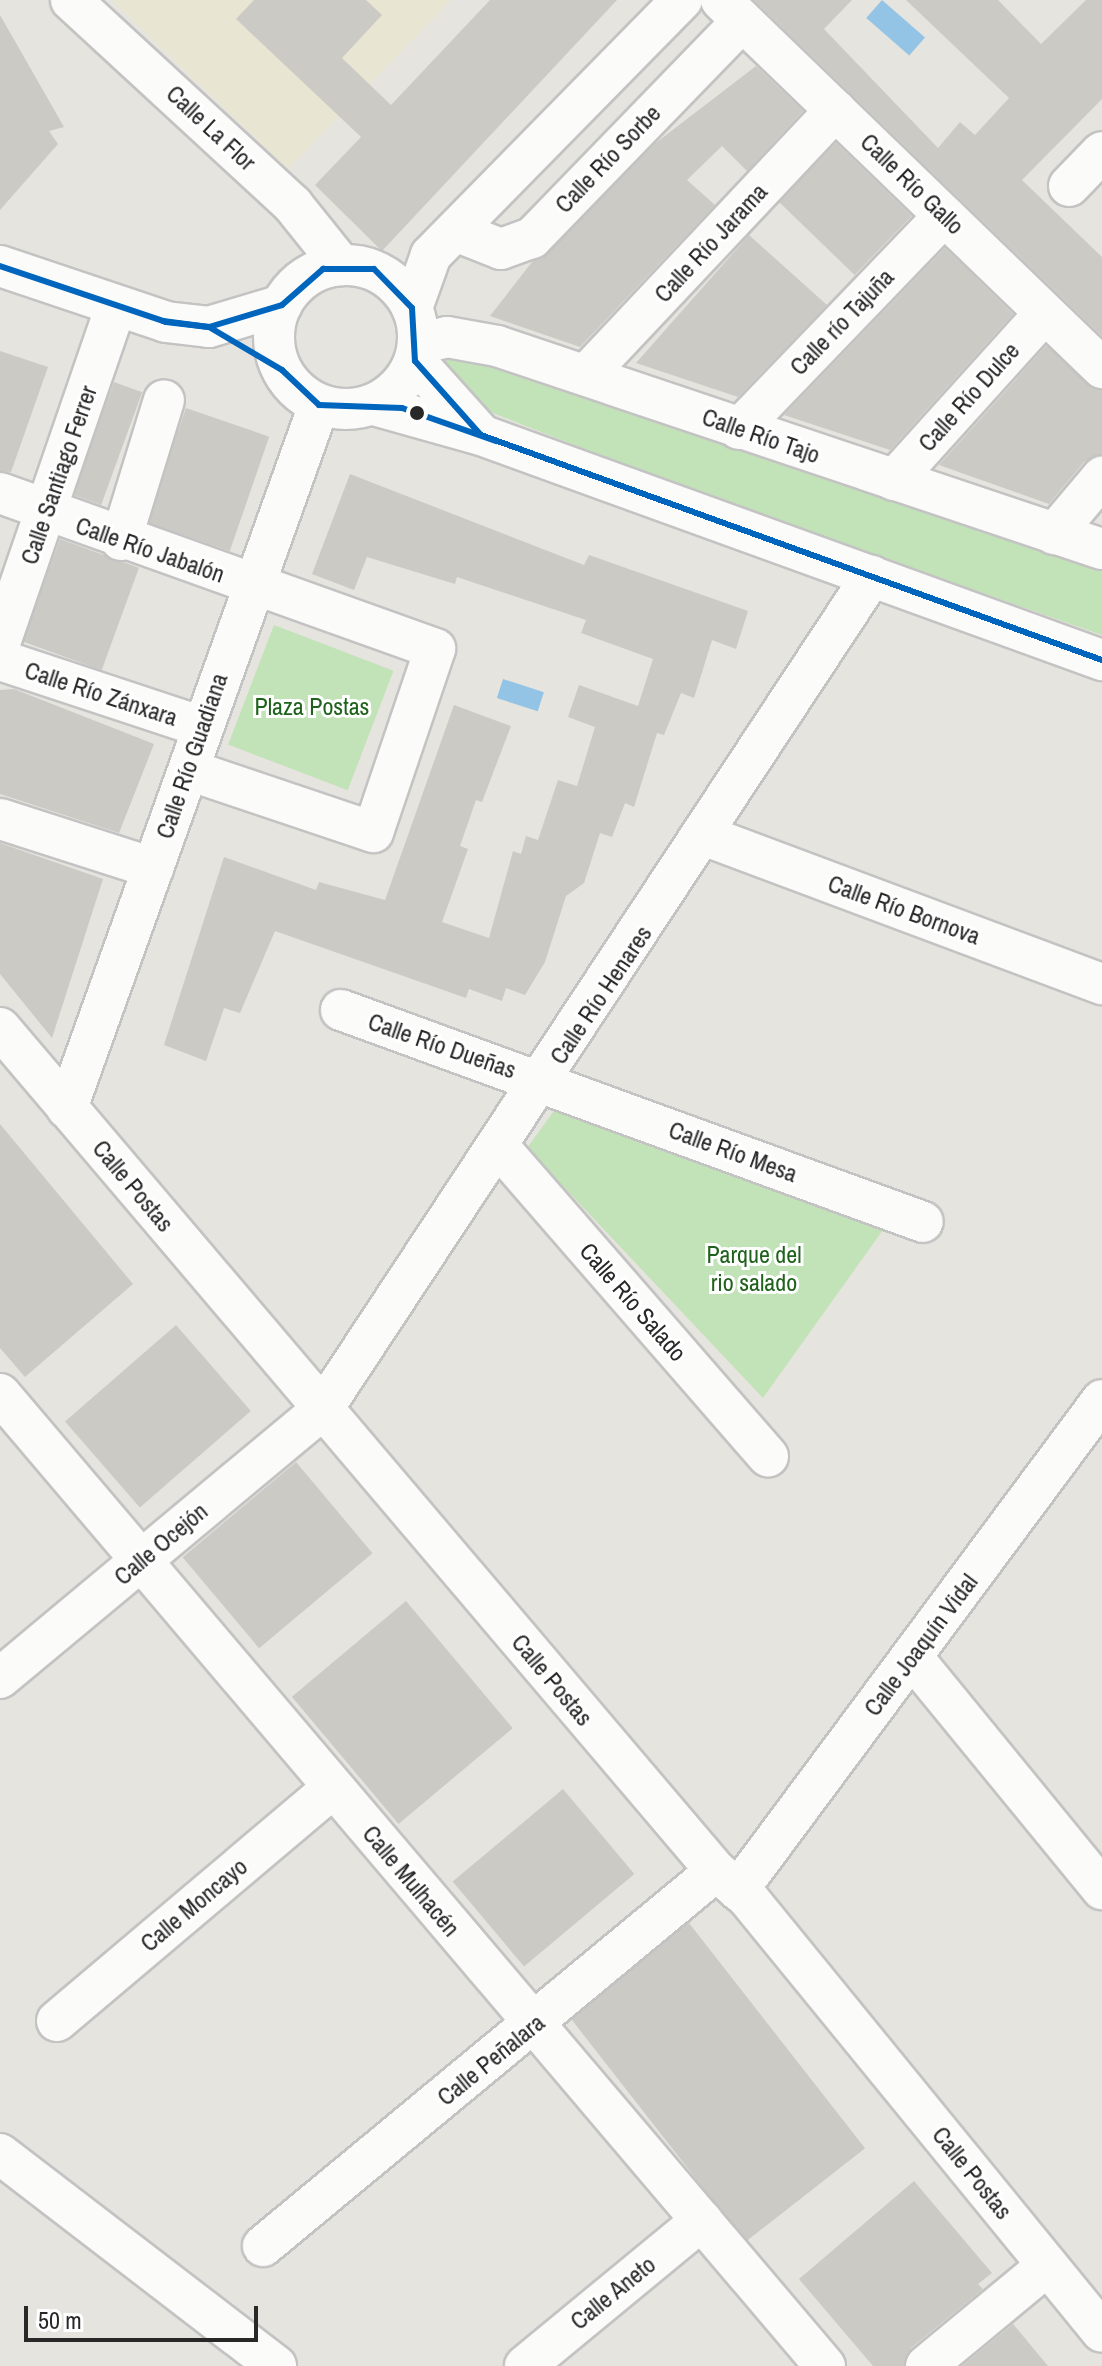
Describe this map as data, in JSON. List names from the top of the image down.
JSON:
{
  "streets": {
    "street": [
      "Calle La Flor",
      "Calle Río Sorbe",
      "Calle Río Gallo",
      "Calle Río Jarama",
      "Calle río Tajuña",
      "Calle Río Dulce",
      "Calle Río Tajo",
      "Calle Santiago Ferrer",
      "Calle Río Jabalón",
      "Calle Río Zánxara",
      "Calle Río Guadiana",
      "Calle Río Bornova",
      "Calle Río Henares",
      "Calle Río Dueñas",
      "Calle Río Mesa",
      "Calle Postas",
      "Calle Río Salado",
      "Calle Ocejón",
      "Calle Joaquín Vidal",
      "Calle Mulhacén",
      "Calle Moncayo",
      "Calle Peñalara",
      "Calle Aneto"
    ]
  },
  "crossings": [
    ["Calle La Flor", "Calle Río Tajo"],
    ["Calle La Flor", "Calle Río Guadiana"],
    ["Calle Río Sorbe", "Calle Río Gallo"],
    ["Calle Río Gallo", "Calle Río Jarama"],
    ["Calle Río Gallo", "Calle río Tajuña"],
    ["Calle Río Gallo", "Calle Río Dulce"],
    ["Calle Río Jarama", "Calle Río Tajo"],
    ["Calle río Tajuña", "Calle Río Tajo"],
    ["Calle Río Dulce", "Calle Río Tajo"],
    ["Calle Río Tajo", "Calle Río Guadiana"],
    ["Calle Santiago Ferrer", "Calle Río Jabalón"],
    ["Calle Río Jabalón", "Calle Río Guadiana"],
    ["Calle Río Zánxara", "Calle Río Guadiana"],
    ["Calle Río Guadiana", "Calle Postas"],
    ["Calle Río Bornova", "Calle Río Henares"],
    ["Calle Río Henares", "Calle Río Dueñas"],
    ["Calle Río Henares", "Calle Río Mesa"],
    ["Calle Río Henares", "Calle Postas"],
    ["Calle Río Henares", "Calle Río Salado"],
    ["Calle Río Henares", "Calle Ocejón"],
    ["Calle Río Dueñas", "Calle Río Mesa"],
    ["Calle Postas", "Calle Ocejón"],
    ["Calle Postas", "Calle Joaquín Vidal"],
    ["Calle Postas", "Calle Peñalara"],
    ["Calle Ocejón", "Calle Mulhacén"],
    ["Calle Joaquín Vidal", "Calle Peñalara"],
    ["Calle Mulhacén", "Calle Moncayo"],
    ["Calle Mulhacén", "Calle Peñalara"],
    ["Calle Mulhacén", "Calle Aneto"]
  ],
  "parks": ["Plaza Postas", "Parque del rio salado"],
  "scale_bar": "50 m"
}
